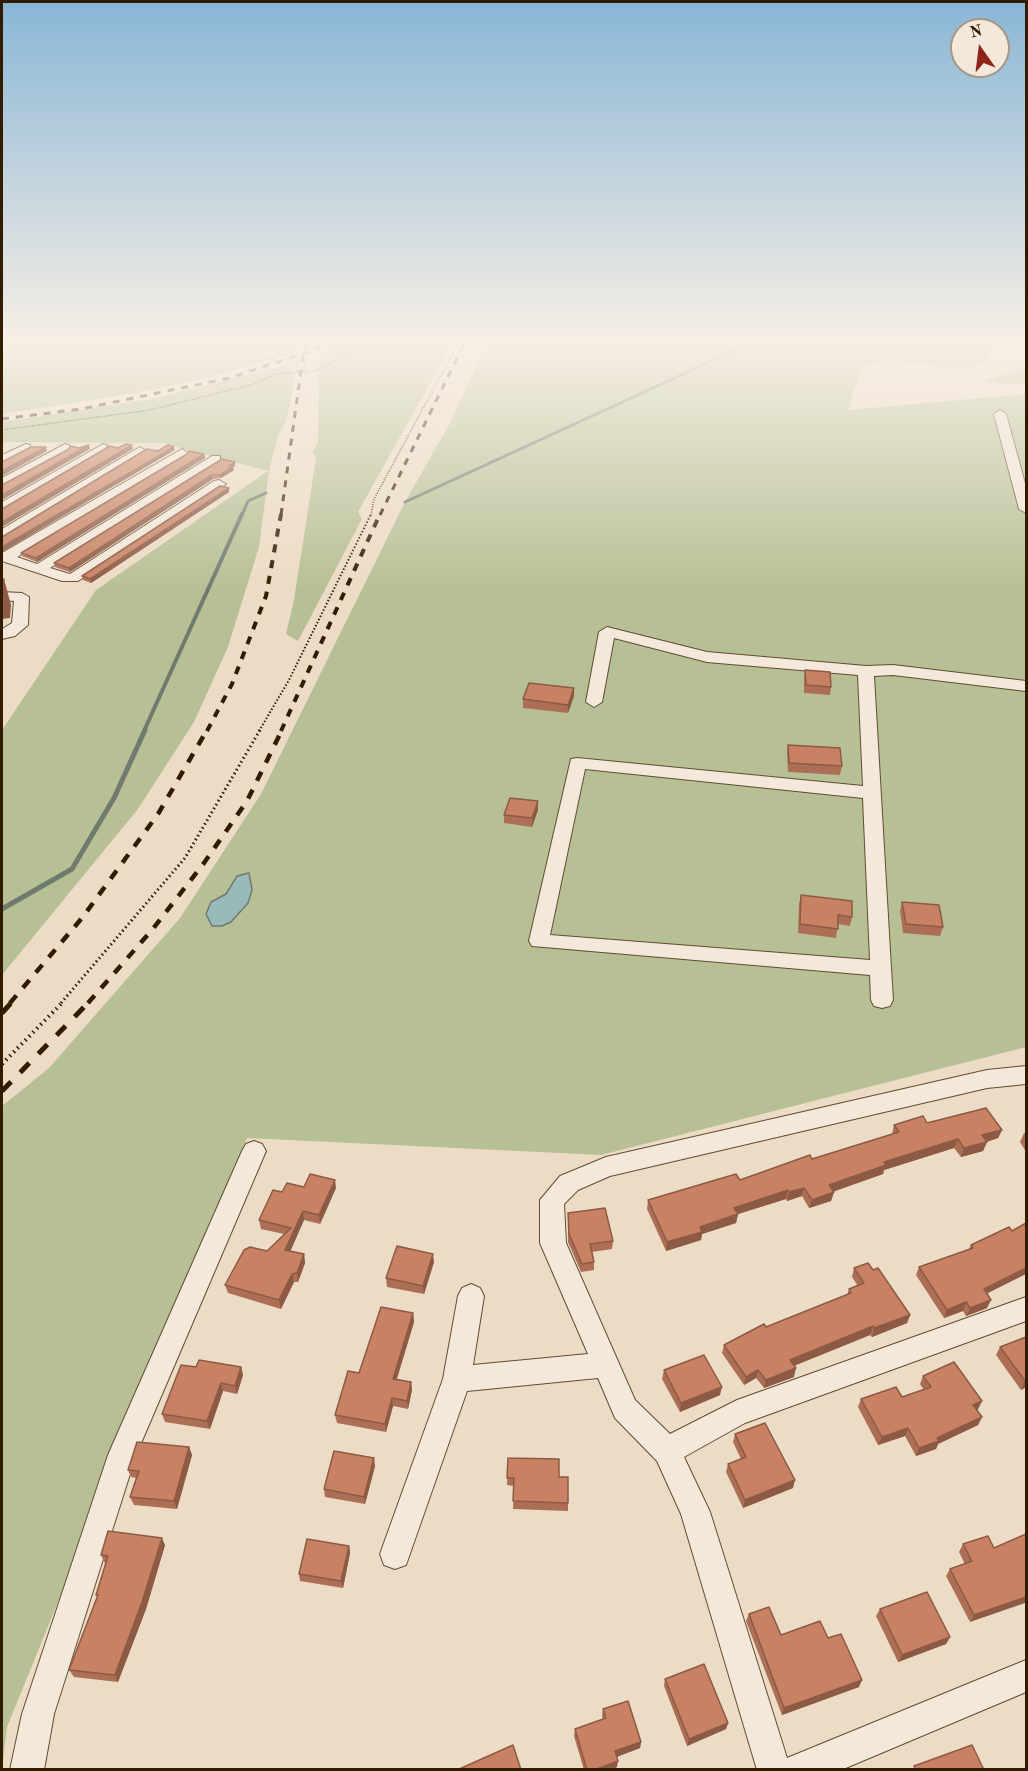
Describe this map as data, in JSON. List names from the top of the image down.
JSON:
{
  "north": "top"
}
